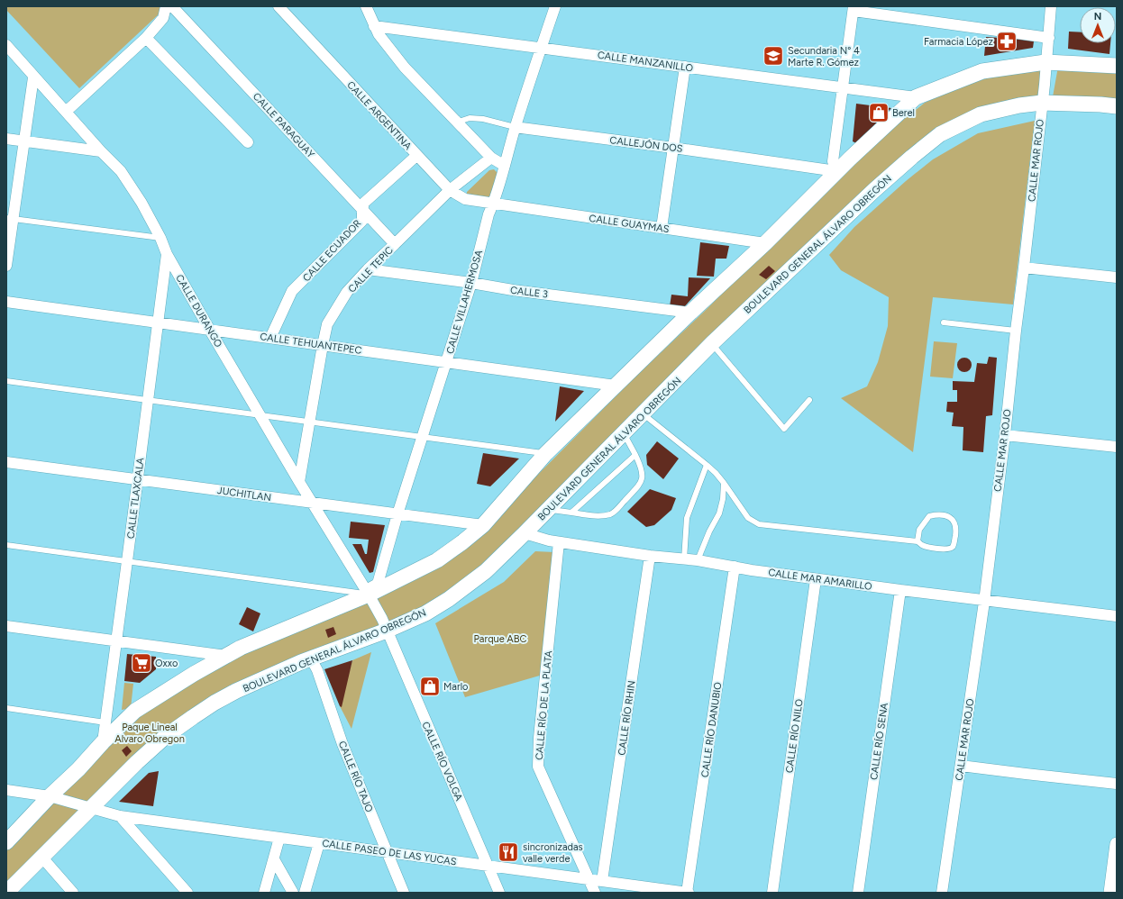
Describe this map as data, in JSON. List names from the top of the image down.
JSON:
{
  "streets": {
    "main road": ["BOULEVARD GENERAL ÁLVARO OBREGÓN"],
    "street": [
      "CALLE MANZANILLO",
      "CALLE ARGENTINA",
      "CALLE PARAGUAY",
      "CALLEJÓN DOS",
      "CALLE MAR ROJO",
      "CALLE GUAYMAS",
      "CALLE ECUADOR",
      "CALLE TEPIC",
      "CALLE 3",
      "CALLE VILLAHERMOSA",
      "CALLE DURANGO",
      "CALLE TEHUANTEPEC",
      "JUCHITLAN",
      "CALLE TLAXCALA",
      "CALLE MAR AMARILLO",
      "CALLE RÍO DE LA PLATA",
      "CALLE RÍO RHIN",
      "CALLE RÍO DANUBIO",
      "CALLE RÍO NILO",
      "CALLE RÍO SENA",
      "CALLE RÍO VOLGA",
      "CALLE RÍO TAJO",
      "CALLE PASEO DE LAS YUCAS"
    ]
  },
  "crossings": [
    ["CALLE MANZANILLO", "CALLE VILLAHERMOSA"],
    ["CALLE ARGENTINA", "CALLE GUAYMAS"],
    ["CALLE ARGENTINA", "CALLE ECUADOR"],
    ["CALLE ARGENTINA", "CALLE TEPIC"],
    ["CALLE ARGENTINA", "CALLE VILLAHERMOSA"],
    ["CALLE PARAGUAY", "CALLE ECUADOR"],
    ["CALLE PARAGUAY", "CALLE TEPIC"],
    ["CALLEJÓN DOS", "CALLE VILLAHERMOSA"],
    ["CALLE MAR ROJO", "BOULEVARD GENERAL ÁLVARO OBREGÓN"],
    ["CALLE MAR ROJO", "CALLE MAR AMARILLO"],
    ["CALLE GUAYMAS", "CALLE VILLAHERMOSA"],
    ["BOULEVARD GENERAL ÁLVARO OBREGÓN", "CALLE MAR AMARILLO"],
    ["BOULEVARD GENERAL ÁLVARO OBREGÓN", "CALLE RÍO VOLGA"],
    ["BOULEVARD GENERAL ÁLVARO OBREGÓN", "CALLE RÍO TAJO"],
    ["BOULEVARD GENERAL ÁLVARO OBREGÓN", "CALLE PASEO DE LAS YUCAS"],
    ["CALLE ECUADOR", "CALLE TEHUANTEPEC"],
    ["CALLE TEPIC", "CALLE 3"],
    ["CALLE TEPIC", "CALLE DURANGO"],
    ["CALLE TEPIC", "CALLE TEHUANTEPEC"],
    ["CALLE 3", "CALLE VILLAHERMOSA"],
    ["CALLE VILLAHERMOSA", "CALLE DURANGO"],
    ["CALLE VILLAHERMOSA", "CALLE TEHUANTEPEC"],
    ["CALLE VILLAHERMOSA", "JUCHITLAN"],
    ["CALLE VILLAHERMOSA", "CALLE RÍO VOLGA"],
    ["CALLE DURANGO", "CALLE TEHUANTEPEC"],
    ["CALLE DURANGO", "JUCHITLAN"],
    ["CALLE DURANGO", "CALLE TLAXCALA"],
    ["CALLE DURANGO", "CALLE RÍO VOLGA"],
    ["CALLE TEHUANTEPEC", "CALLE TLAXCALA"],
    ["JUCHITLAN", "CALLE TLAXCALA"],
    ["CALLE MAR AMARILLO", "CALLE RÍO DE LA PLATA"],
    ["CALLE MAR AMARILLO", "CALLE RÍO RHIN"],
    ["CALLE MAR AMARILLO", "CALLE RÍO DANUBIO"],
    ["CALLE MAR AMARILLO", "CALLE RÍO NILO"],
    ["CALLE MAR AMARILLO", "CALLE RÍO SENA"],
    ["CALLE RÍO DE LA PLATA", "CALLE PASEO DE LAS YUCAS"],
    ["CALLE RÍO RHIN", "CALLE PASEO DE LAS YUCAS"],
    ["CALLE RÍO DANUBIO", "CALLE PASEO DE LAS YUCAS"],
    ["CALLE RÍO VOLGA", "CALLE PASEO DE LAS YUCAS"],
    ["CALLE RÍO TAJO", "CALLE PASEO DE LAS YUCAS"]
  ],
  "parks": ["Parque ABC", "Paque Lineal Alvaro Obregon"],
  "places": {
    "pharmacy": ["Farmacia López"],
    "school or university": ["Secundaria N° 4 Marte R. Gómez"],
    "shop": ["Berel", "Marlo"],
    "supermarket": ["Oxxo"],
    "restaurant": ["sincronizadas valle verde"]
  },
  "north": "top"
}
